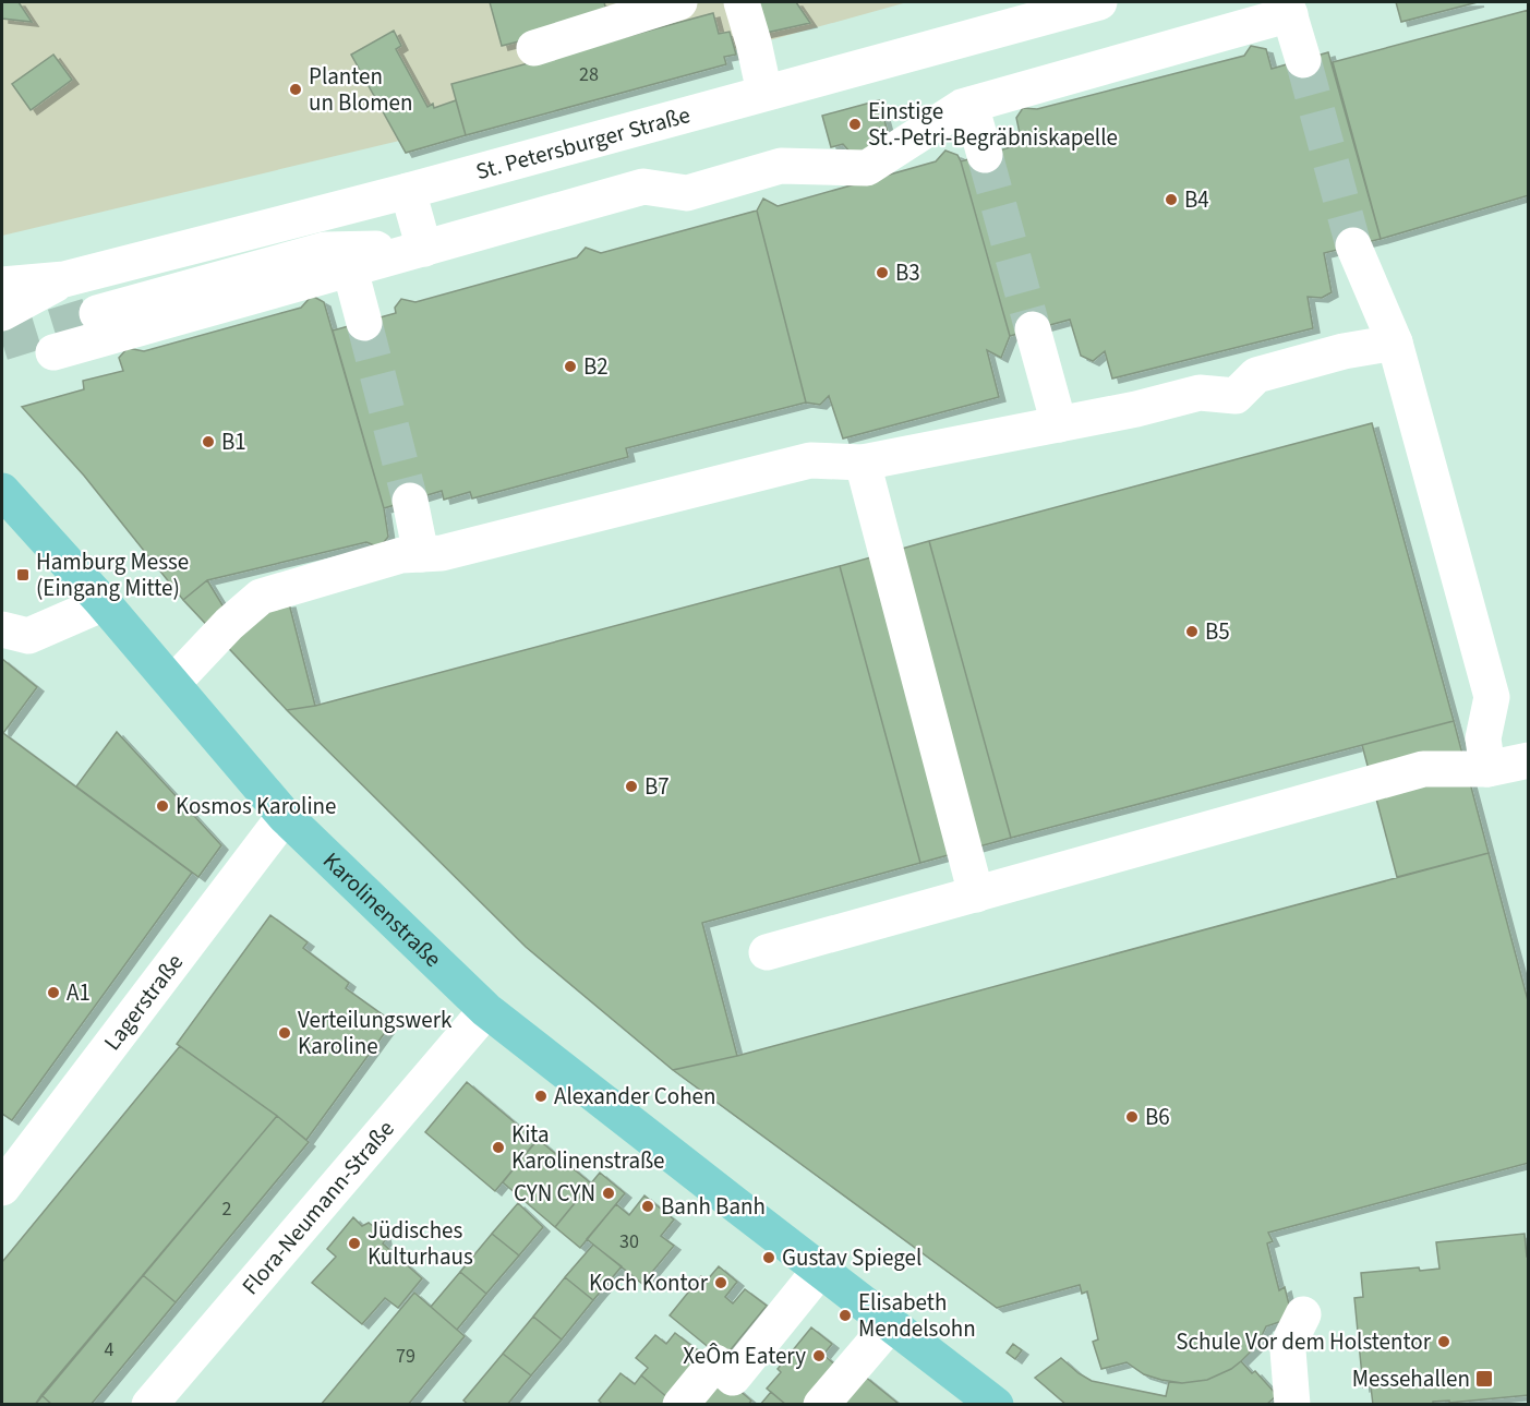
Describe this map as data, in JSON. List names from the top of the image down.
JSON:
{
  "streets": {
    "main road": ["Karolinenstraße"],
    "street": ["St. Petersburger Straße", "Lagerstraße", "Flora-Neumann-Straße"]
  },
  "crossings": [
    ["Karolinenstraße", "Lagerstraße"],
    ["Karolinenstraße", "Flora-Neumann-Straße"]
  ],
  "places": {
    "other": [
      "Planten un Blomen",
      "Einstige St.-Petri-Begräbniskapelle",
      "B4",
      "B3",
      "B2",
      "B1",
      "B5",
      "B7",
      "Kosmos Karoline",
      "A1",
      "Verteilungswerk Karoline",
      "Alexander Cohen",
      "B6",
      "Kita Karolinenstraße",
      "CYN CYN",
      "Banh Banh",
      "Jüdisches Kulturhaus",
      "Gustav Spiegel",
      "Koch Kontor",
      "Elisabeth Mendelsohn",
      "Schule Vor dem Holstentor",
      "XeÔm Eatery"
    ],
    "transit": ["Hamburg Messe (Eingang Mitte)", "Messehallen"]
  },
  "house_numbers": [
    "28",
    "2",
    "30",
    "4",
    "79"
  ]
}
